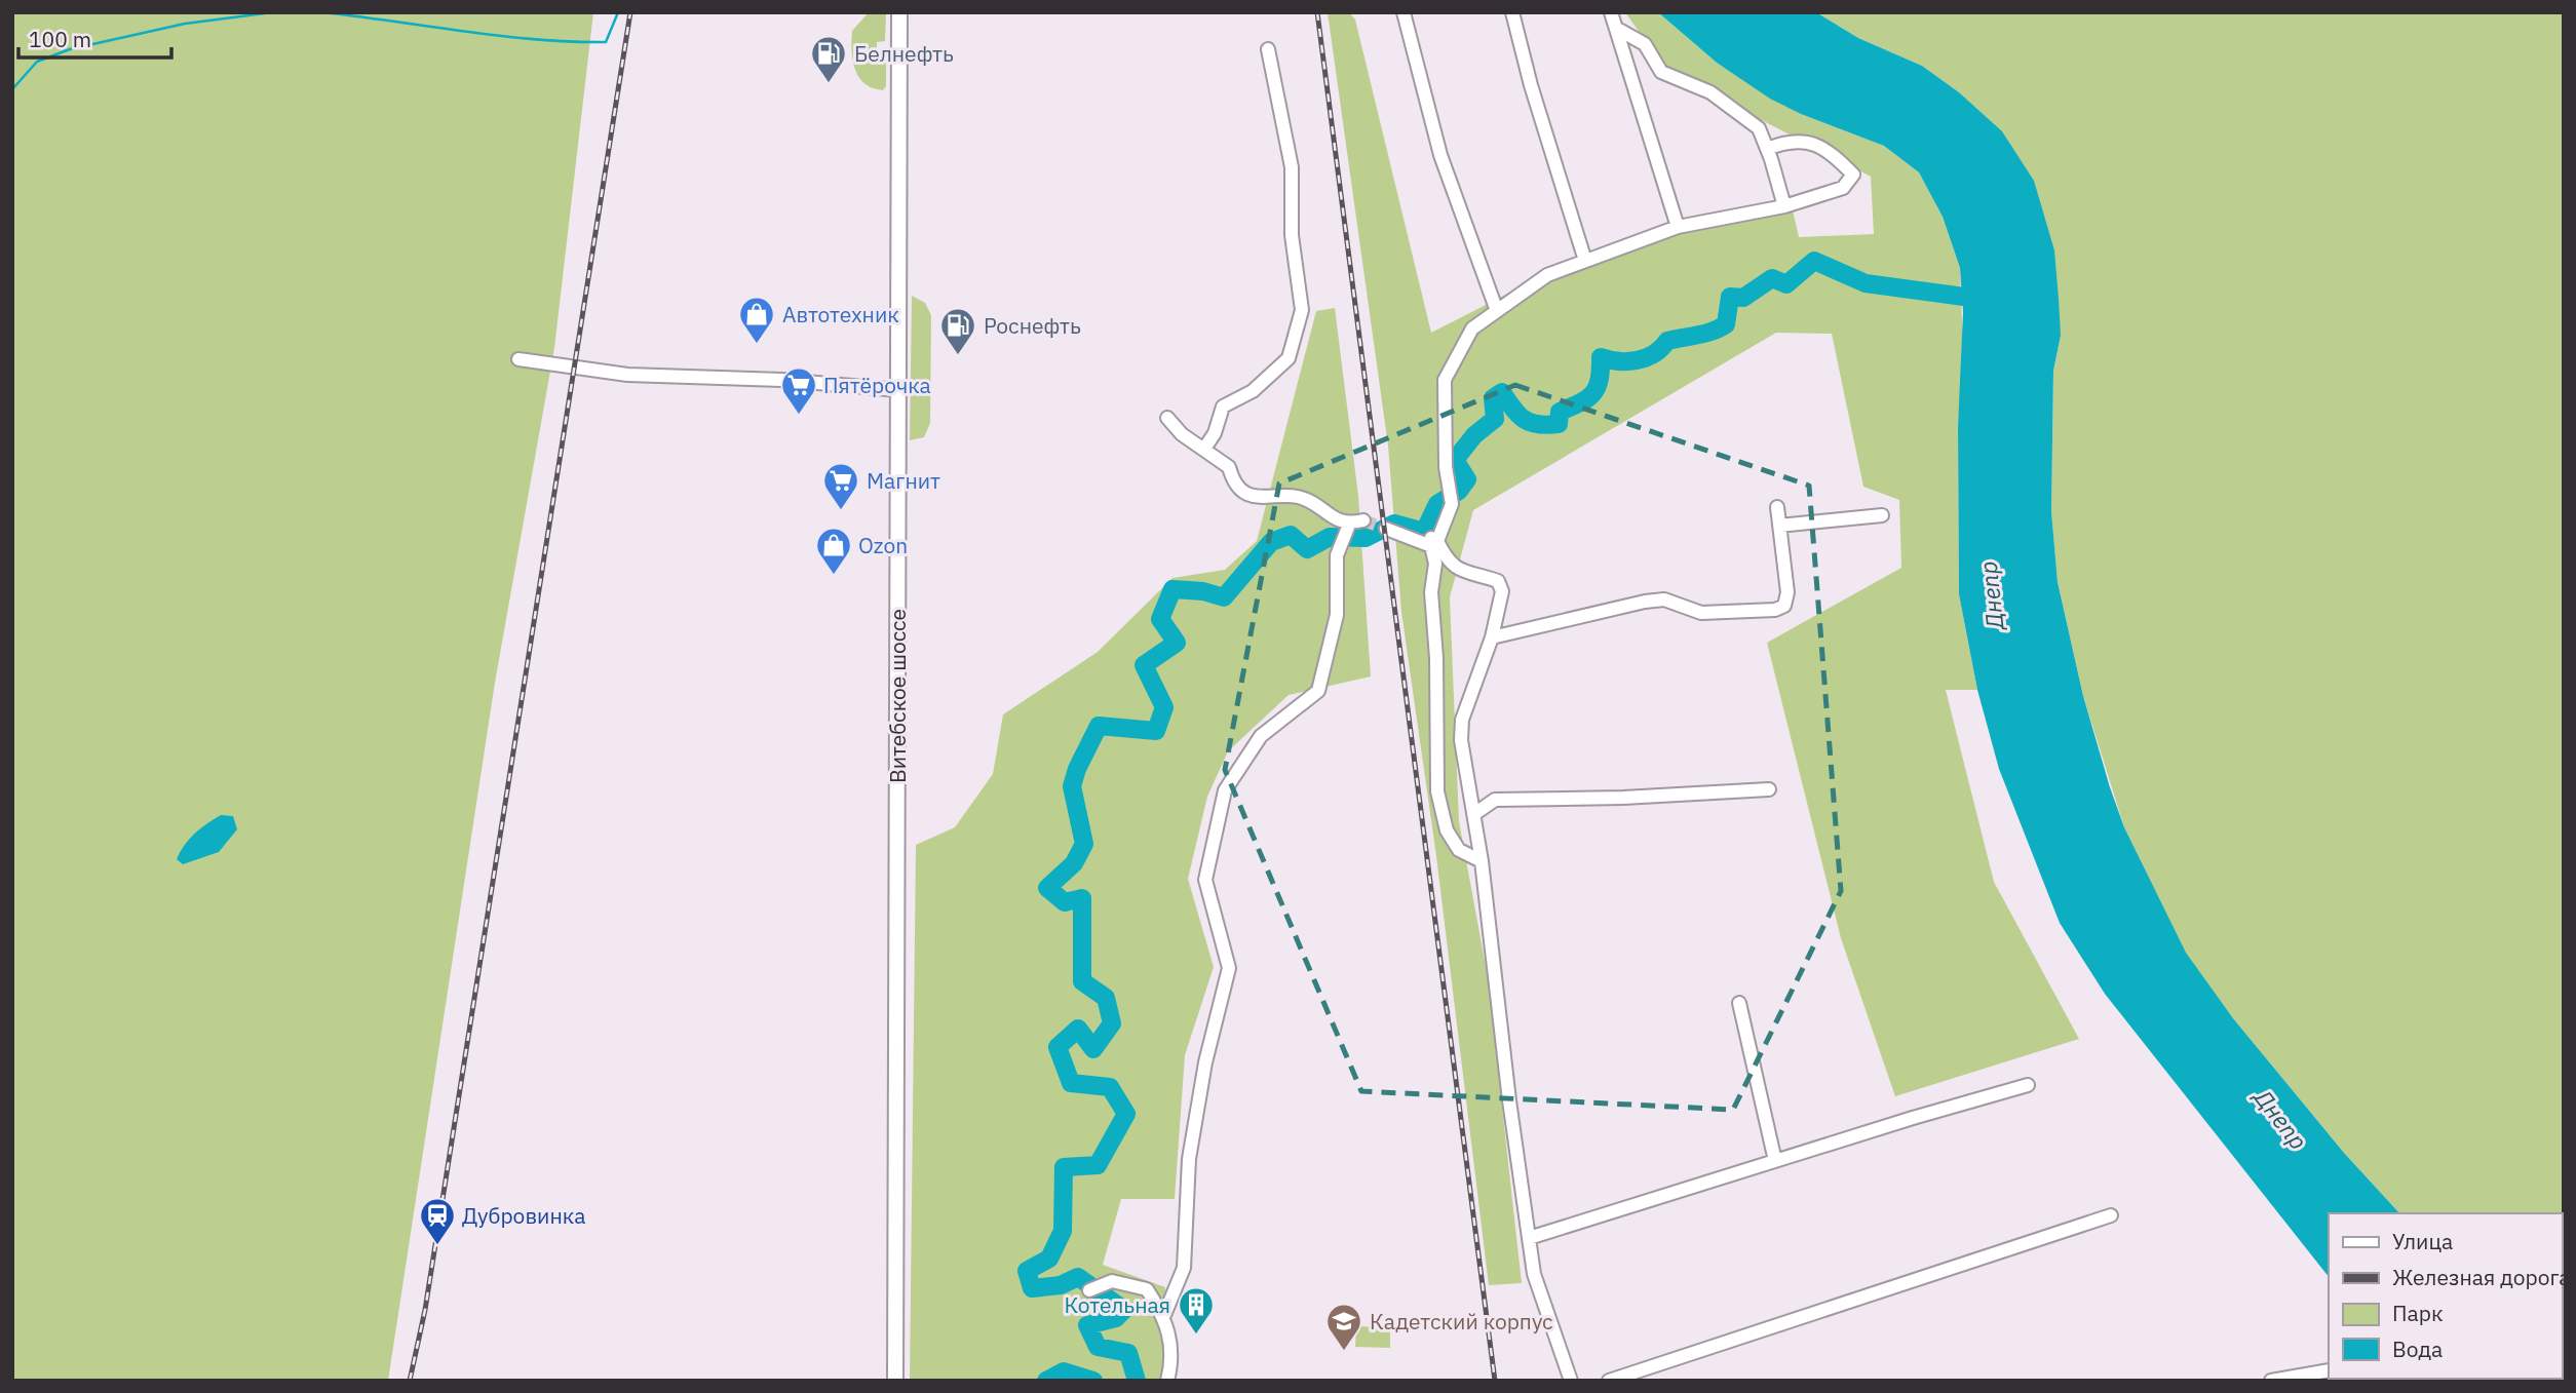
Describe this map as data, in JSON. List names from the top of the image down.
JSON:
{
  "streets": {
    "main road": ["Витебское шоссе"]
  },
  "water": ["Днепр"],
  "places": {
    "fuel station": ["Белнефть", "Роснефть"],
    "shop": ["Автотехник", "Ozon"],
    "supermarket": ["Пятёрочка", "Магнит"],
    "station": ["Дубровинка"],
    "building": ["Котельная"],
    "school or university": ["Кадетский корпус"]
  },
  "legend": [
    "Улица",
    "Железная дорога",
    "Парк",
    "Вода"
  ],
  "scale_bar": "100 m"
}
